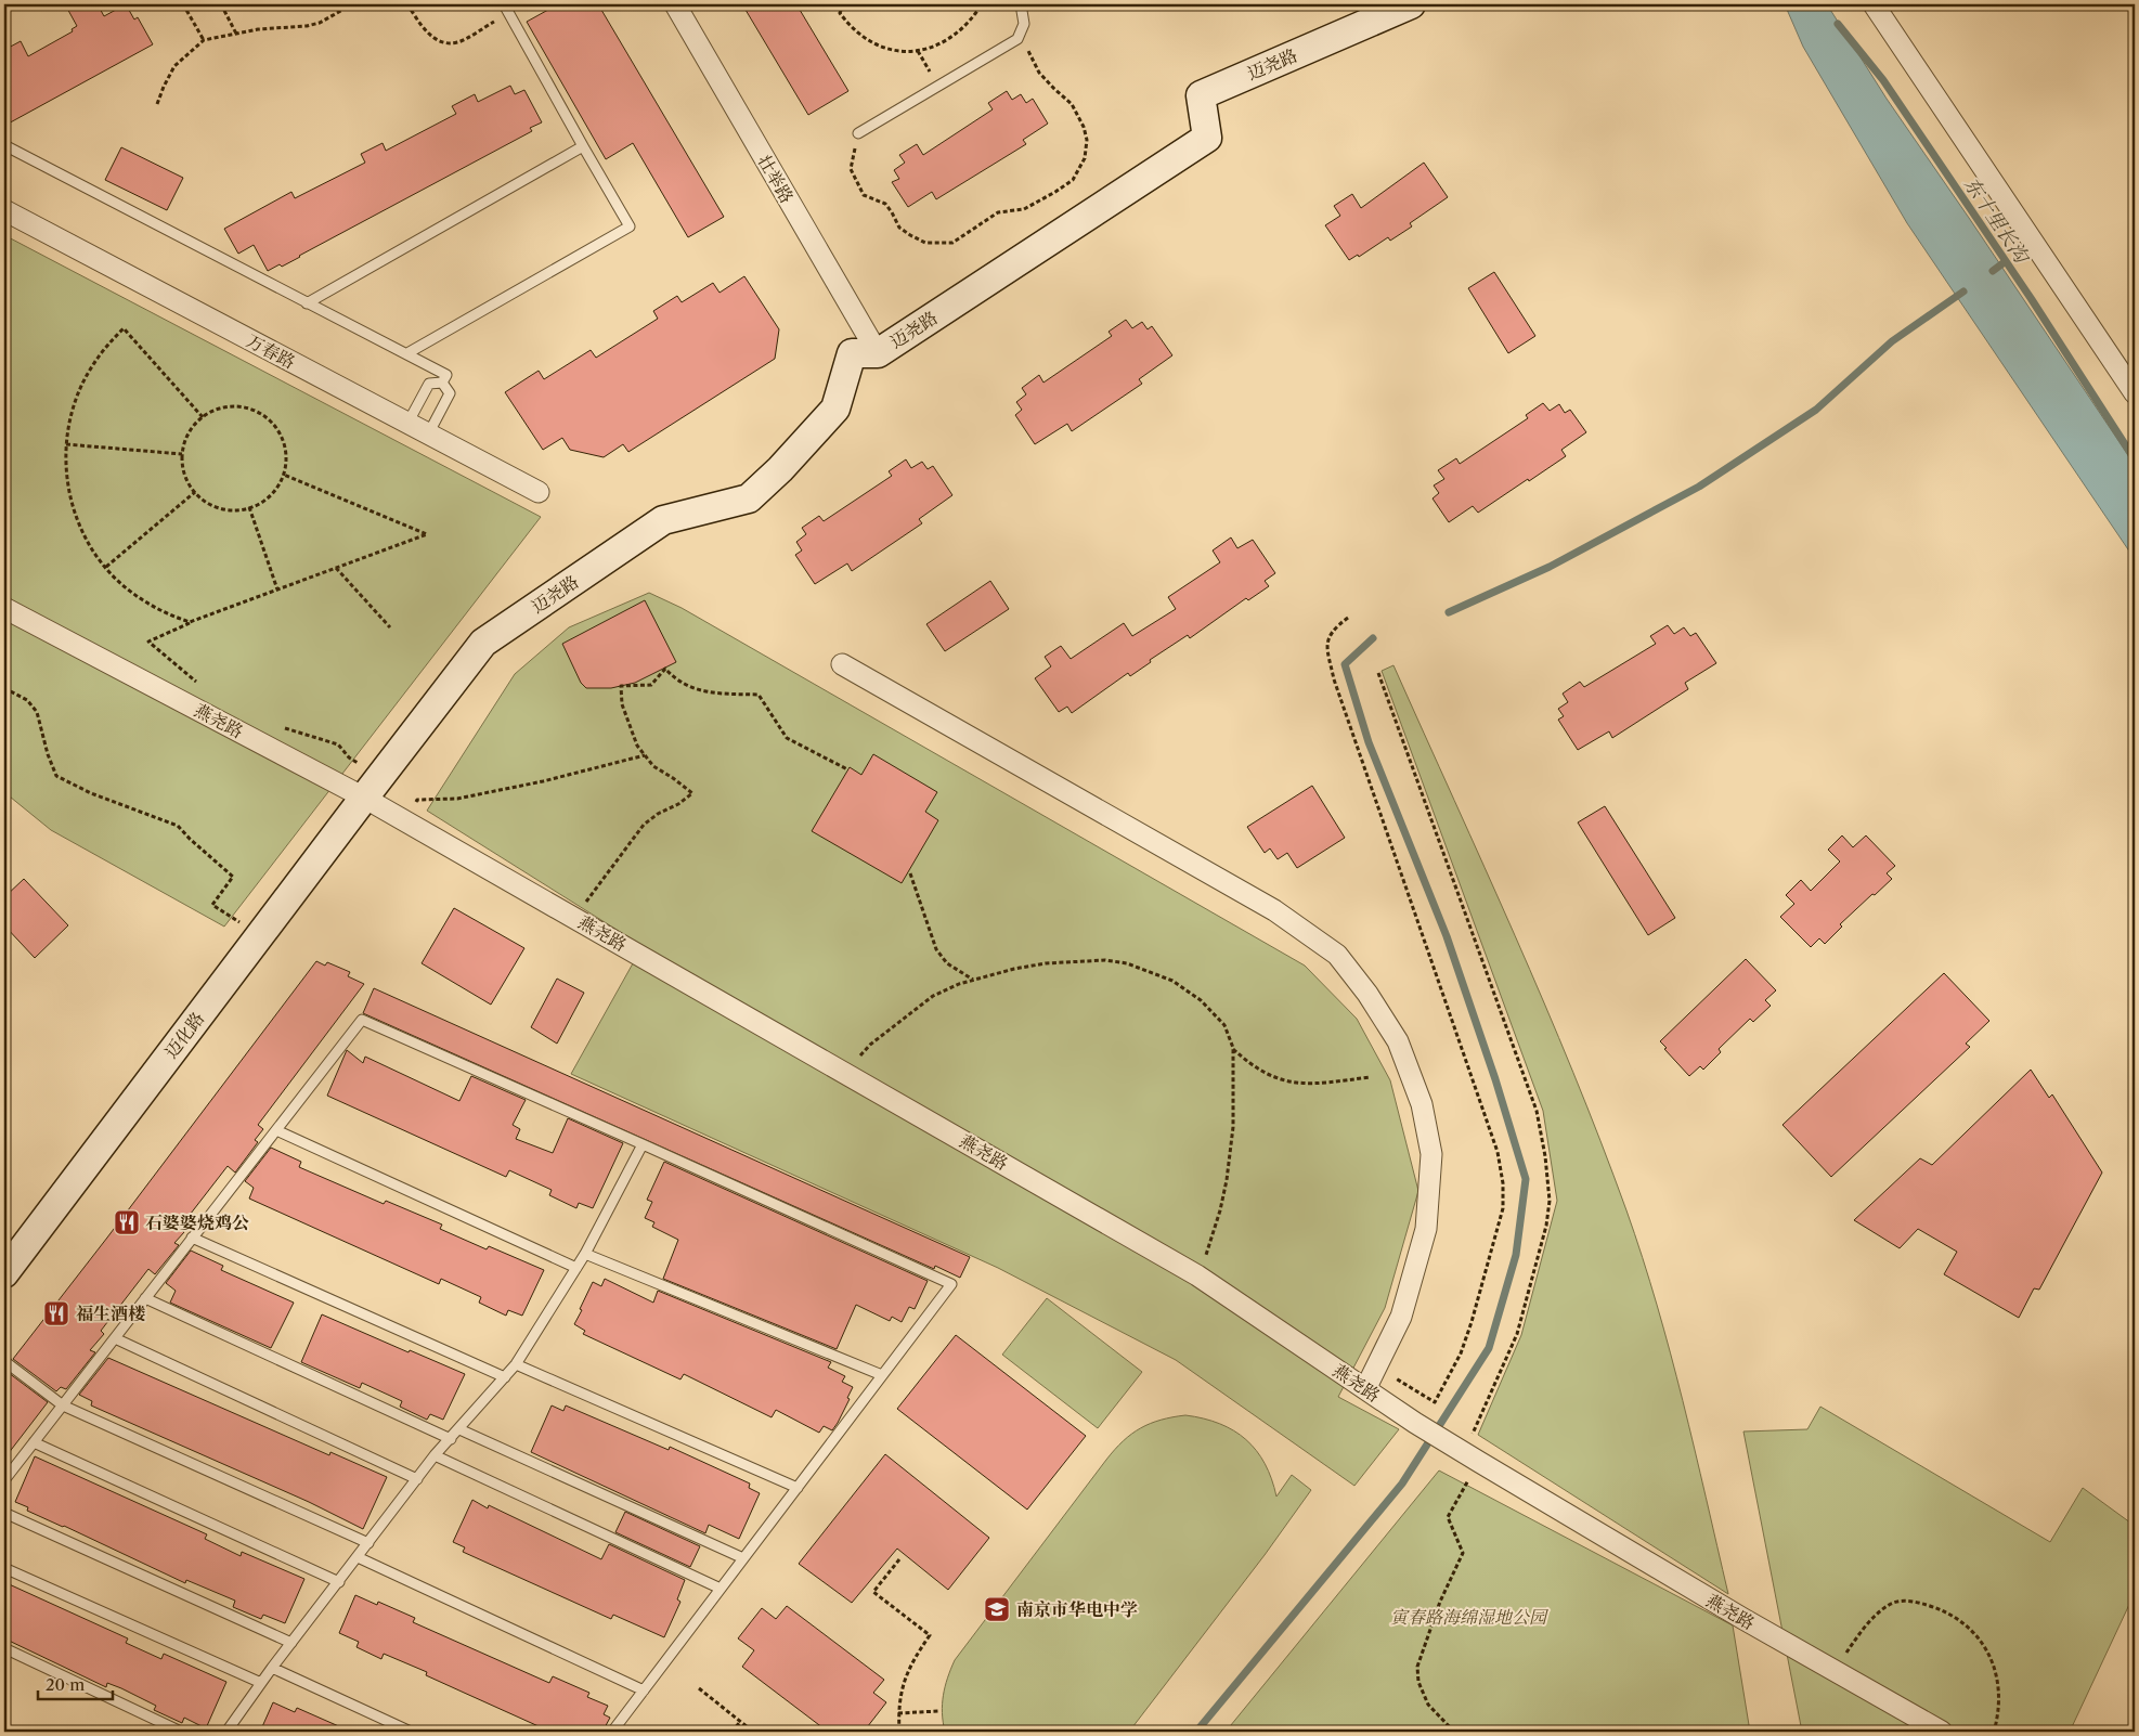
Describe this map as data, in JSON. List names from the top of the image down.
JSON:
{
  "streets": {
    "street": [
      "迈尧路",
      "壮举路",
      "万春路",
      "燕尧路",
      "迈化路"
    ]
  },
  "crossings": [
    ["迈尧路", "壮举路"],
    ["迈尧路", "燕尧路"],
    ["迈尧路", "迈化路"],
    ["燕尧路", "迈化路"]
  ],
  "water": ["东十里长沟"],
  "parks": ["寅春路海绵湿地公园"],
  "places": {
    "restaurant": ["石婆婆烧鸡公", "福生酒楼"],
    "school or university": ["南京市华电中学"]
  },
  "scale_bar": "20 m"
}
